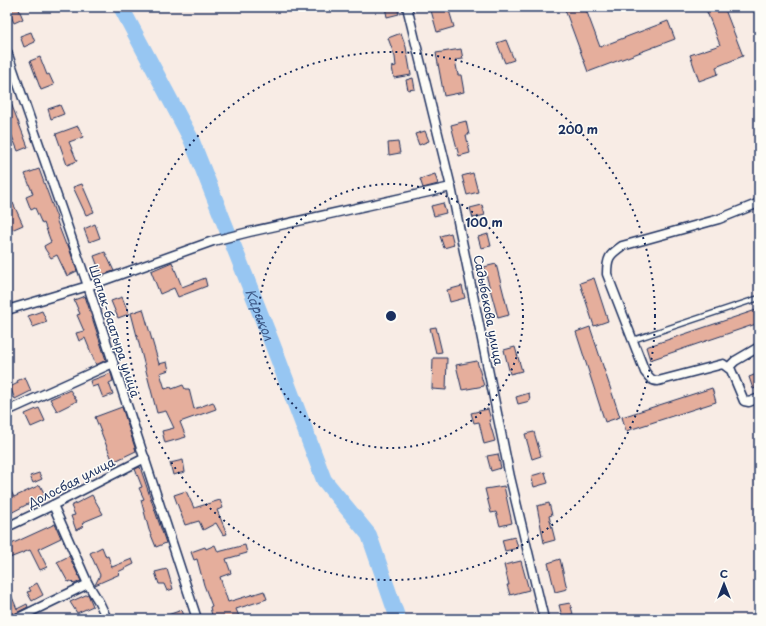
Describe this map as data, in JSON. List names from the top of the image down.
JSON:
{
  "streets": {
    "street": ["Садыбекова улица", "Шапак-баатыра улица", "Долосбая улица"]
  },
  "crossings": [
    ["Шапак-баатыра улица", "Долосбая улица"]
  ],
  "water": ["Каракол"],
  "north": "top",
  "rings": ["200 m", "100 m"]
}
